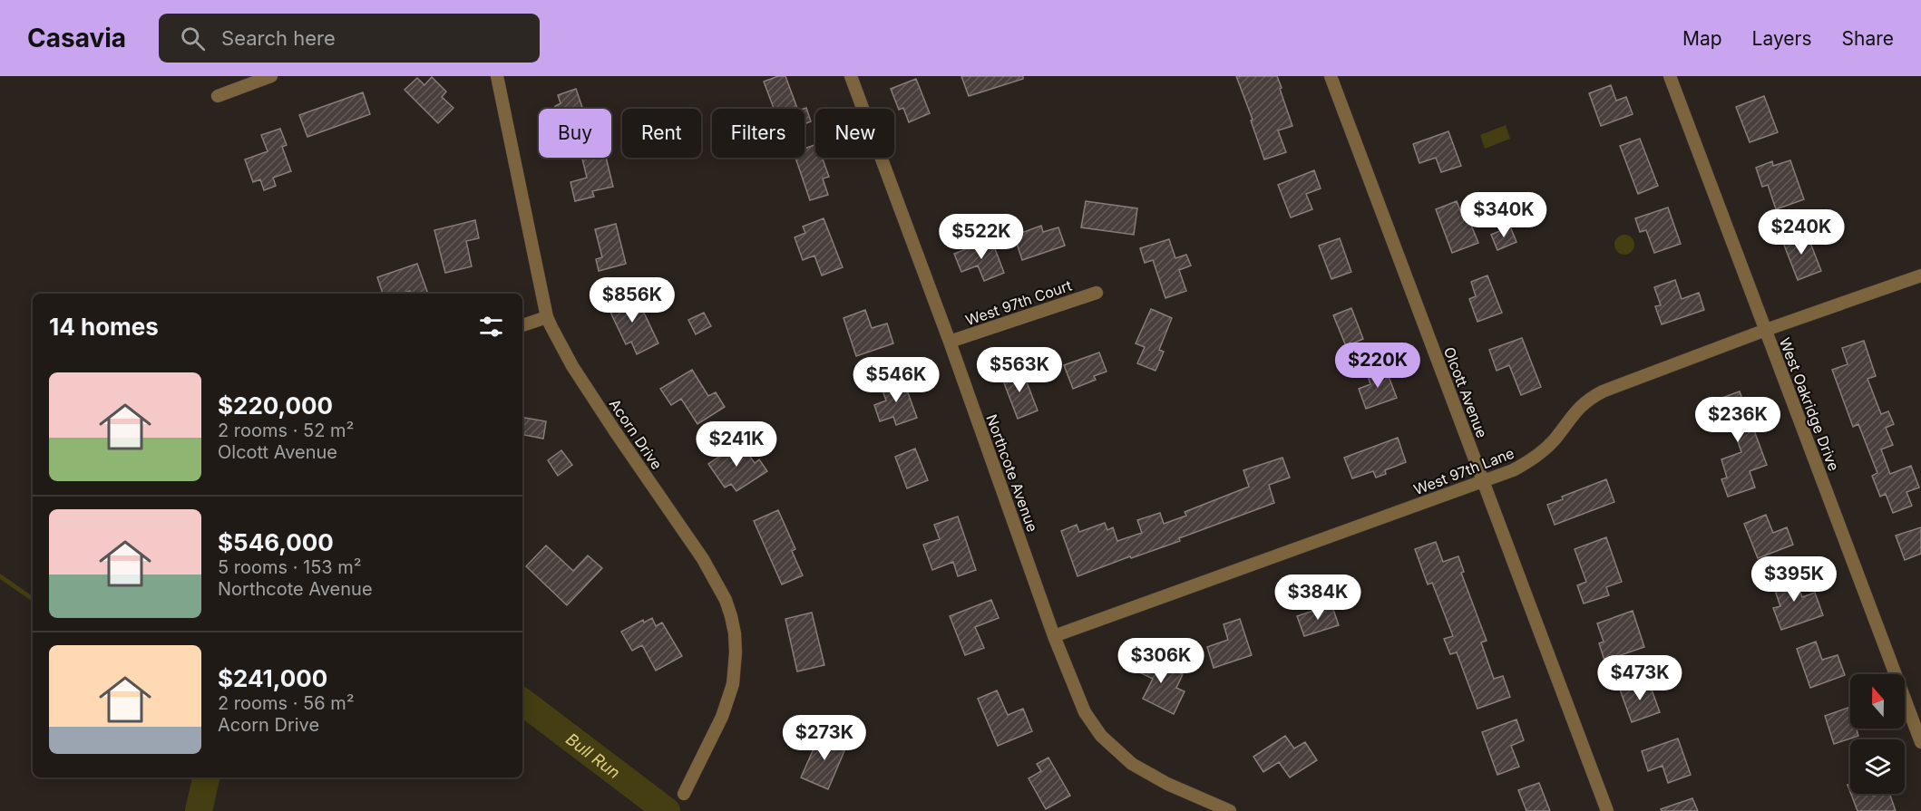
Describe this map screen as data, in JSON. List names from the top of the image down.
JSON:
{
  "streets": {
    "street": [
      "West 97th Court",
      "Olcott Avenue",
      "West Oakridge Drive",
      "Acorn Drive",
      "West 97th Lane",
      "Northcote Avenue"
    ]
  },
  "crossings": [
    ["West 97th Court", "Northcote Avenue"],
    ["Olcott Avenue", "West 97th Lane"],
    ["West Oakridge Drive", "West 97th Lane"],
    ["West 97th Lane", "Northcote Avenue"]
  ],
  "water": ["Bull Run"],
  "north": "top",
  "page": {
    "header": "Casavia",
    "search": "Search here",
    "nav": ["Map", "Layers", "Share"],
    "chip": [
      "Buy",
      "Rent",
      "Filters",
      "New"
    ],
    "price": [
      "$340K",
      "$240K",
      "$522K",
      "$856K",
      "$220K",
      "$563K",
      "$546K",
      "$236K",
      "$241K",
      "$395K",
      "$384K",
      "$306K",
      "$473K",
      "$273K"
    ],
    "heading": "14 homes",
    "list": [
      {
        "name": "$220,000",
        "note": "2 rooms · 52 m² · Olcott Avenue"
      },
      {
        "name": "$546,000",
        "note": "5 rooms · 153 m² · Northcote Avenue"
      },
      {
        "name": "$241,000",
        "note": "2 rooms · 56 m² · Acorn Drive"
      }
    ]
  }
}
